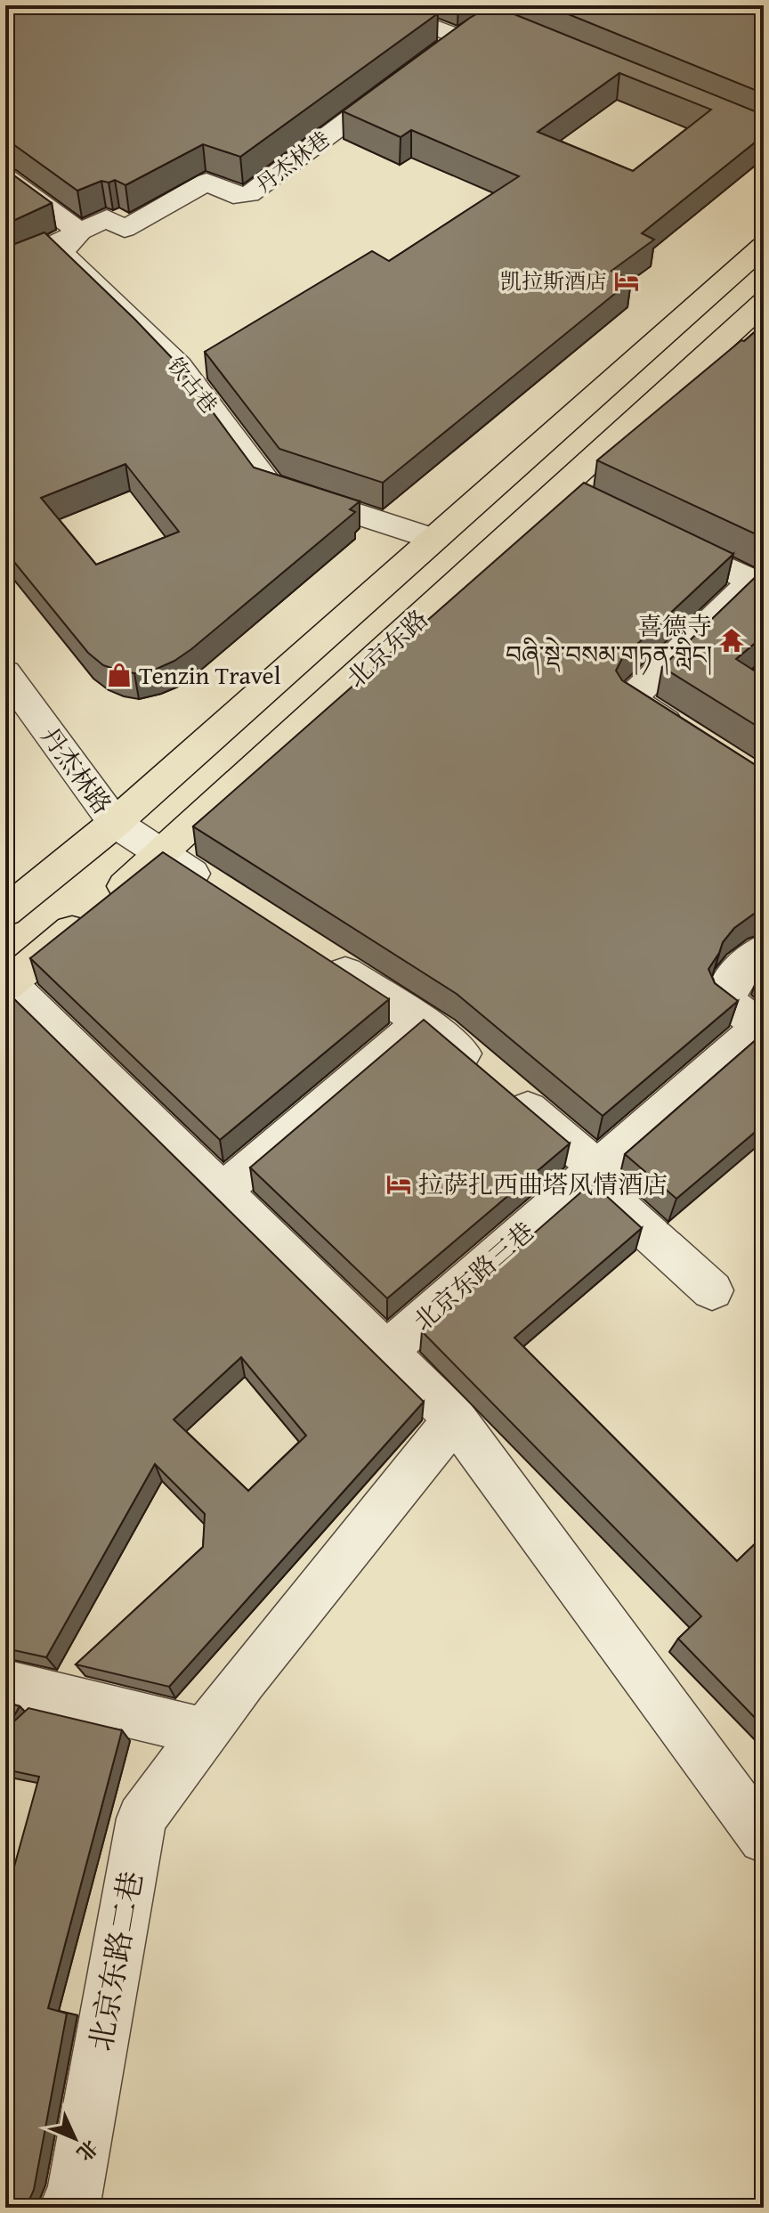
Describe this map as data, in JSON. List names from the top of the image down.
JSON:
{
  "streets": {
    "main road": ["北京东路"],
    "street": [
      "丹杰林巷",
      "钦古巷",
      "丹杰林路",
      "北京东路三巷",
      "北京东路二巷"
    ]
  },
  "crossings": [
    ["丹杰林巷", "钦古巷"],
    ["钦古巷", "北京东路"],
    ["北京东路", "丹杰林路"]
  ],
  "places": {
    "hotel": ["凯拉斯酒店", "拉萨扎西曲塔风情酒店"],
    "temple": ["喜德寺 བཞི་སྡེ་བསམ་གཏན་གླིང།"],
    "shop": ["Tenzin Travel"]
  },
  "north": "bottom right"
}
